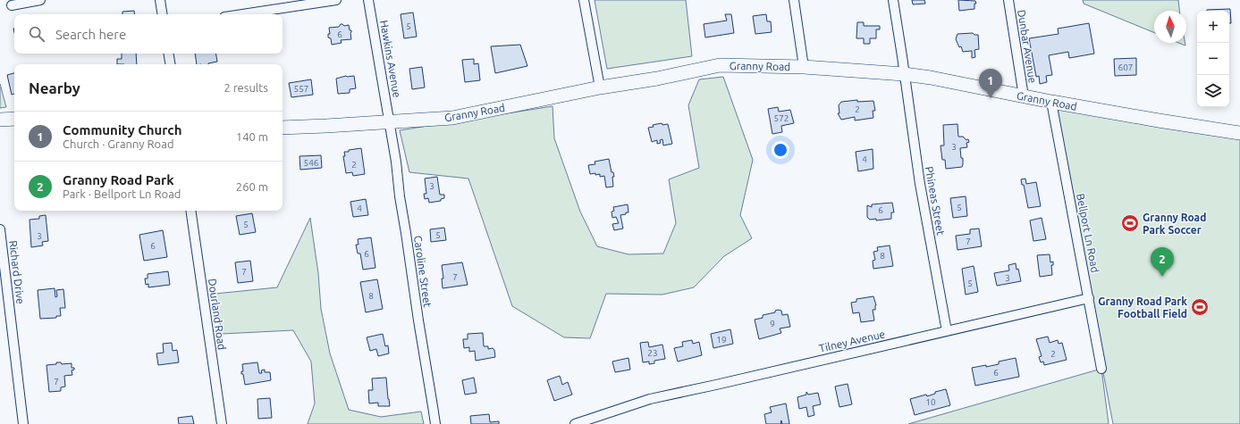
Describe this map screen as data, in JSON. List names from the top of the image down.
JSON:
{
  "streets": {
    "street": [
      "Dunbar Avenue",
      "Hawkins Avenue",
      "Granny Road",
      "Phineas Street",
      "Bellport Ln Road",
      "Caroline Street",
      "Richard Drive",
      "Dourland Road",
      "Tilney Avenue"
    ]
  },
  "crossings": [
    ["Dunbar Avenue", "Granny Road"],
    ["Hawkins Avenue", "Granny Road"],
    ["Hawkins Avenue", "Caroline Street"],
    ["Granny Road", "Phineas Street"],
    ["Granny Road", "Bellport Ln Road"],
    ["Granny Road", "Caroline Street"],
    ["Phineas Street", "Tilney Avenue"],
    ["Bellport Ln Road", "Tilney Avenue"]
  ],
  "places": {
    "sports": ["Granny Road Park Soccer", "Granny Road Park Football Field"]
  },
  "house_numbers": [
    "5",
    "6",
    "607",
    "557",
    "2",
    "572",
    "3",
    "4",
    "546",
    "2",
    "3",
    "5",
    "4",
    "6",
    "5",
    "5",
    "3",
    "7",
    "6",
    "6",
    "8",
    "7",
    "7",
    "3",
    "5",
    "8",
    "9",
    "19",
    "23",
    "2",
    "6",
    "7",
    "10"
  ],
  "north": "top",
  "page": {
    "map_buttons": ["+", "−"],
    "search": "Search here",
    "heading": ["Nearby", "2 results"],
    "pins": ["1", "2"],
    "list": [
      {
        "mark": "1",
        "name": "Community Church",
        "note": "Church · Granny Road",
        "value": "140 m"
      },
      {
        "mark": "2",
        "name": "Granny Road Park",
        "note": "Park · Bellport Ln Road",
        "value": "260 m"
      }
    ]
  }
}
